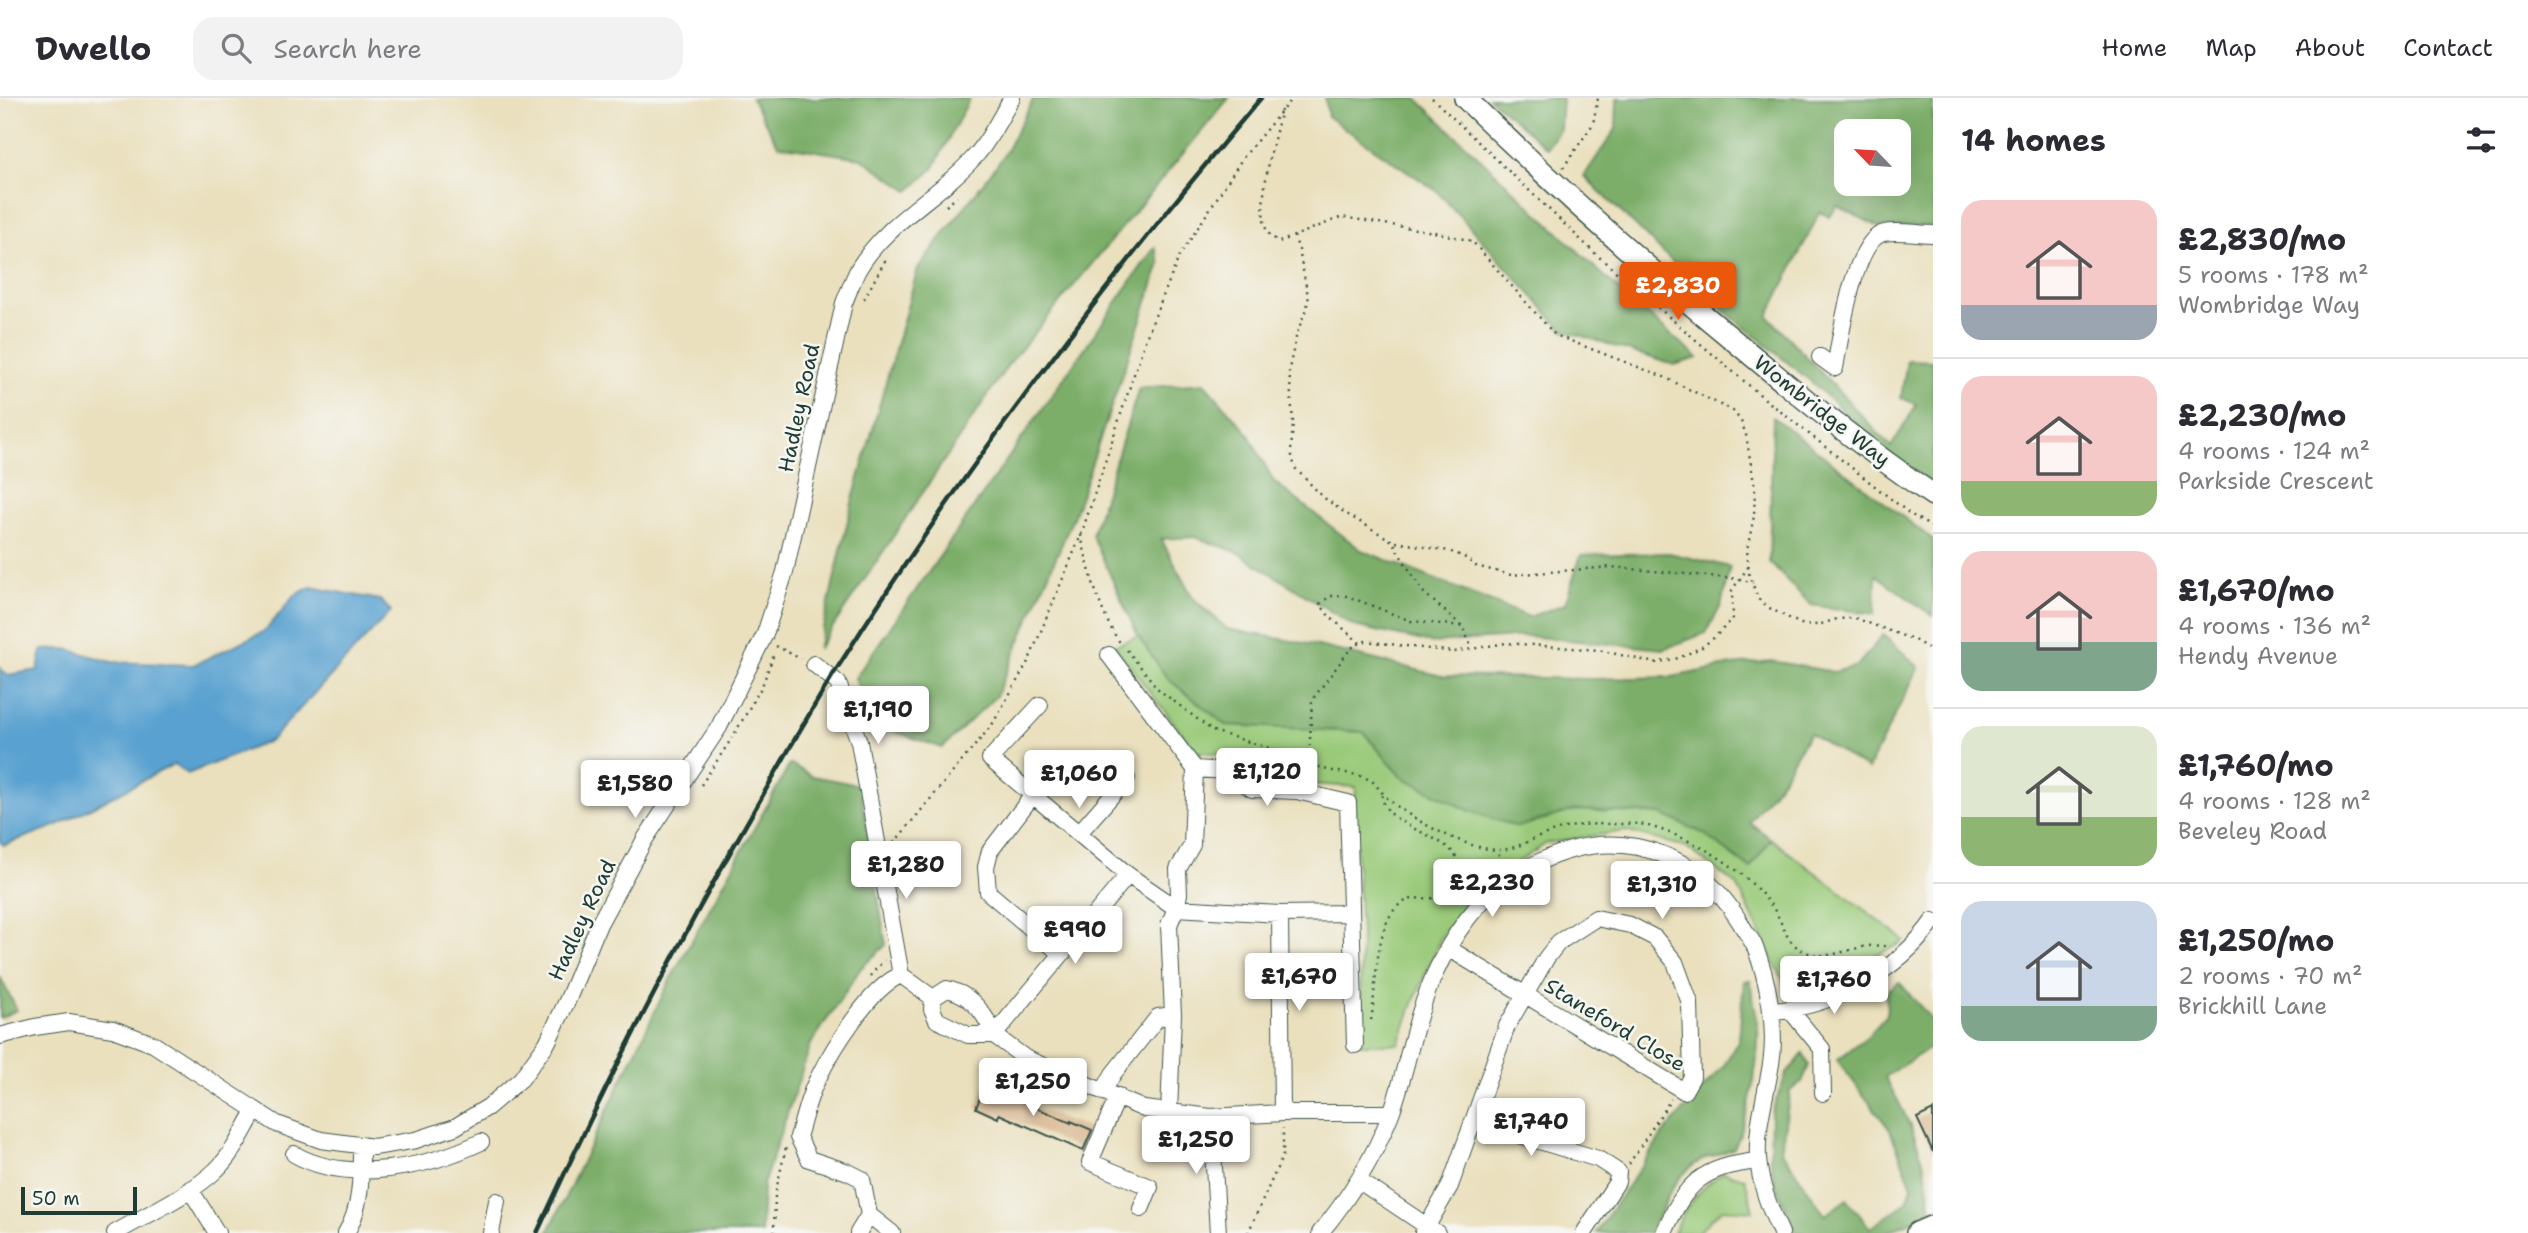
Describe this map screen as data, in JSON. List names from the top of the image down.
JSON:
{
  "streets": {
    "main road": ["Wombridge Way"],
    "street": ["Hadley Road", "Staneford Close"]
  },
  "scale_bar": "50 m",
  "north": "top left",
  "page": {
    "header": "Dwello",
    "search": "Search here",
    "nav": [
      "Home",
      "Map",
      "About",
      "Contact"
    ],
    "heading": "14 homes",
    "list": [
      {
        "name": "£2,830/mo",
        "note": "5 rooms · 178 m² · Wombridge Way"
      },
      {
        "name": "£2,230/mo",
        "note": "4 rooms · 124 m² · Parkside Crescent"
      },
      {
        "name": "£1,670/mo",
        "note": "4 rooms · 136 m² · Hendy Avenue"
      },
      {
        "name": "£1,760/mo",
        "note": "4 rooms · 128 m² · Beveley Road"
      },
      {
        "name": "£1,250/mo",
        "note": "2 rooms · 70 m² · Brickhill Lane"
      }
    ],
    "price": [
      "£2,830",
      "£1,190",
      "£1,120",
      "£1,060",
      "£1,580",
      "£1,280",
      "£2,230",
      "£1,310",
      "£990",
      "£1,670",
      "£1,760",
      "£1,250",
      "£1,740",
      "£1,250"
    ],
    "scale": "50 m"
  }
}
